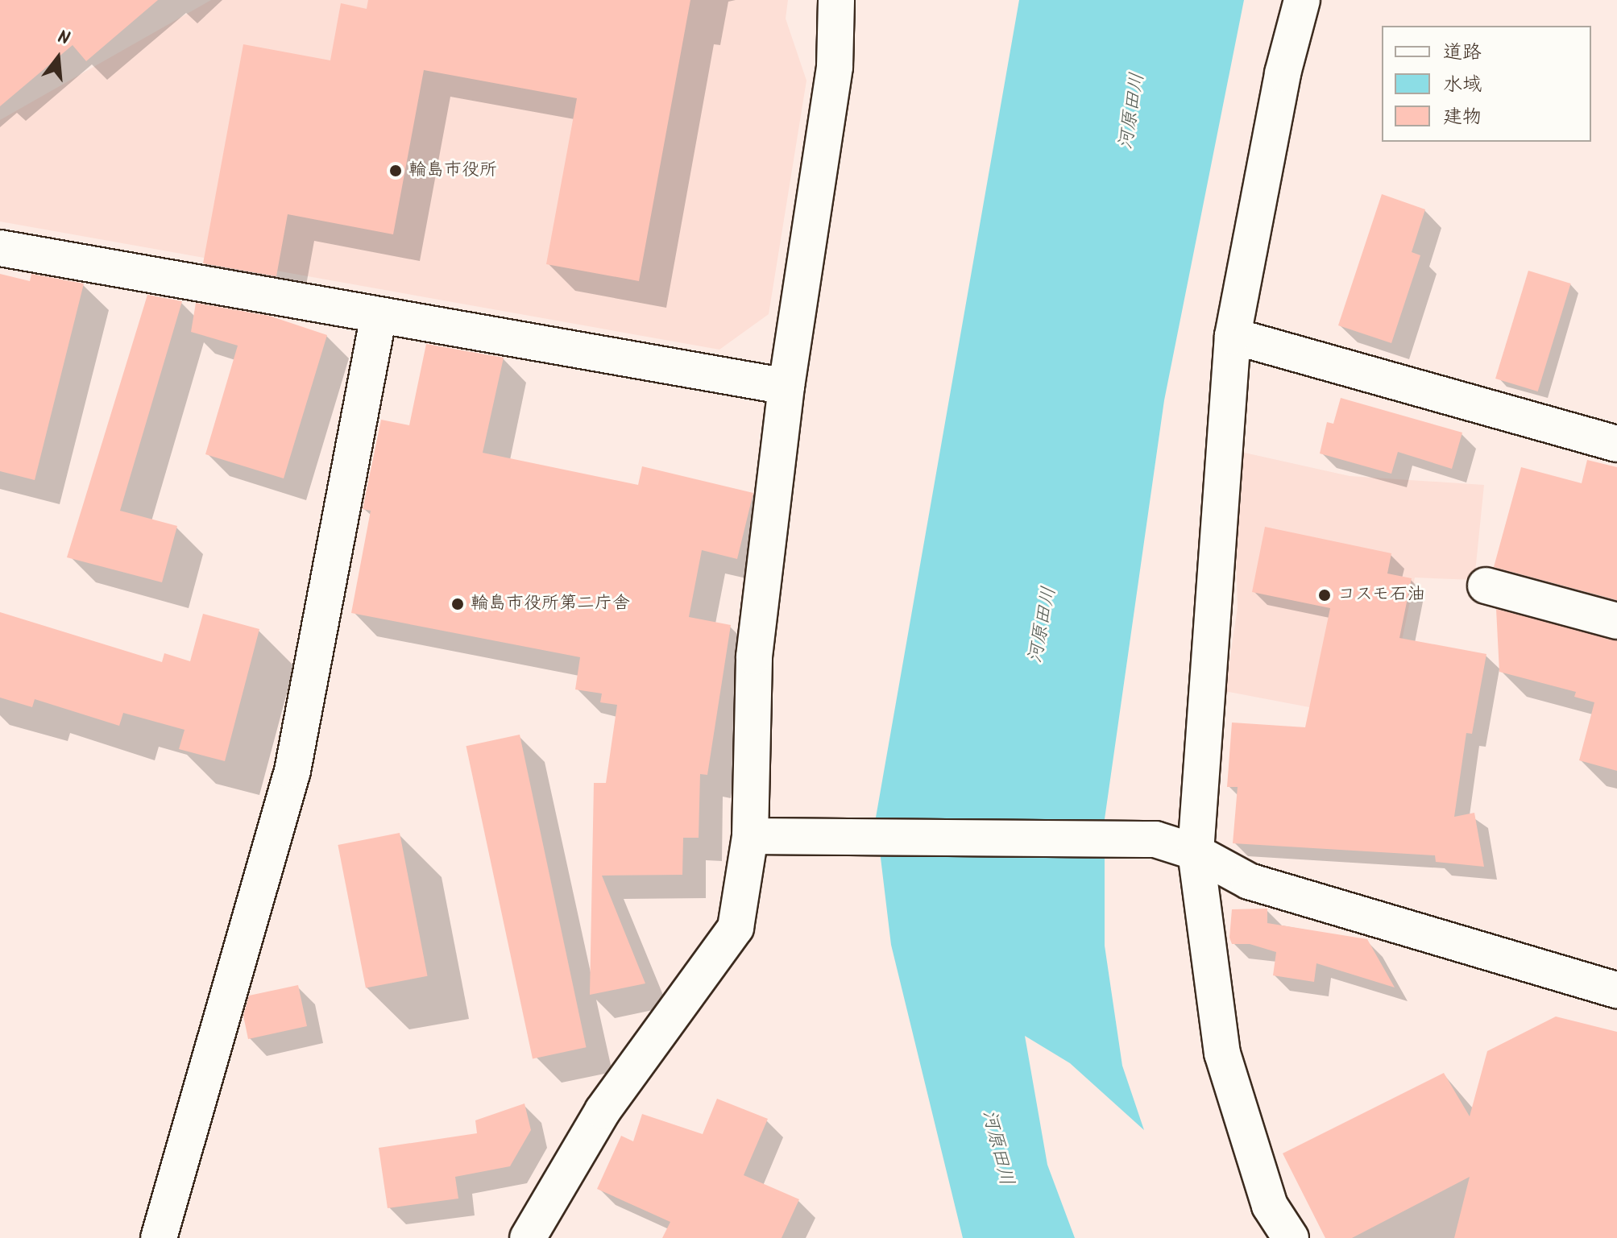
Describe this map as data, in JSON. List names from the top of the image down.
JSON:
{
  "water": ["河原田川"],
  "places": ["輪島市役所", "コスモ石油", "輪島市役所第二庁舎"],
  "legend": ["道路", "水域", "建物"],
  "north": "top"
}
